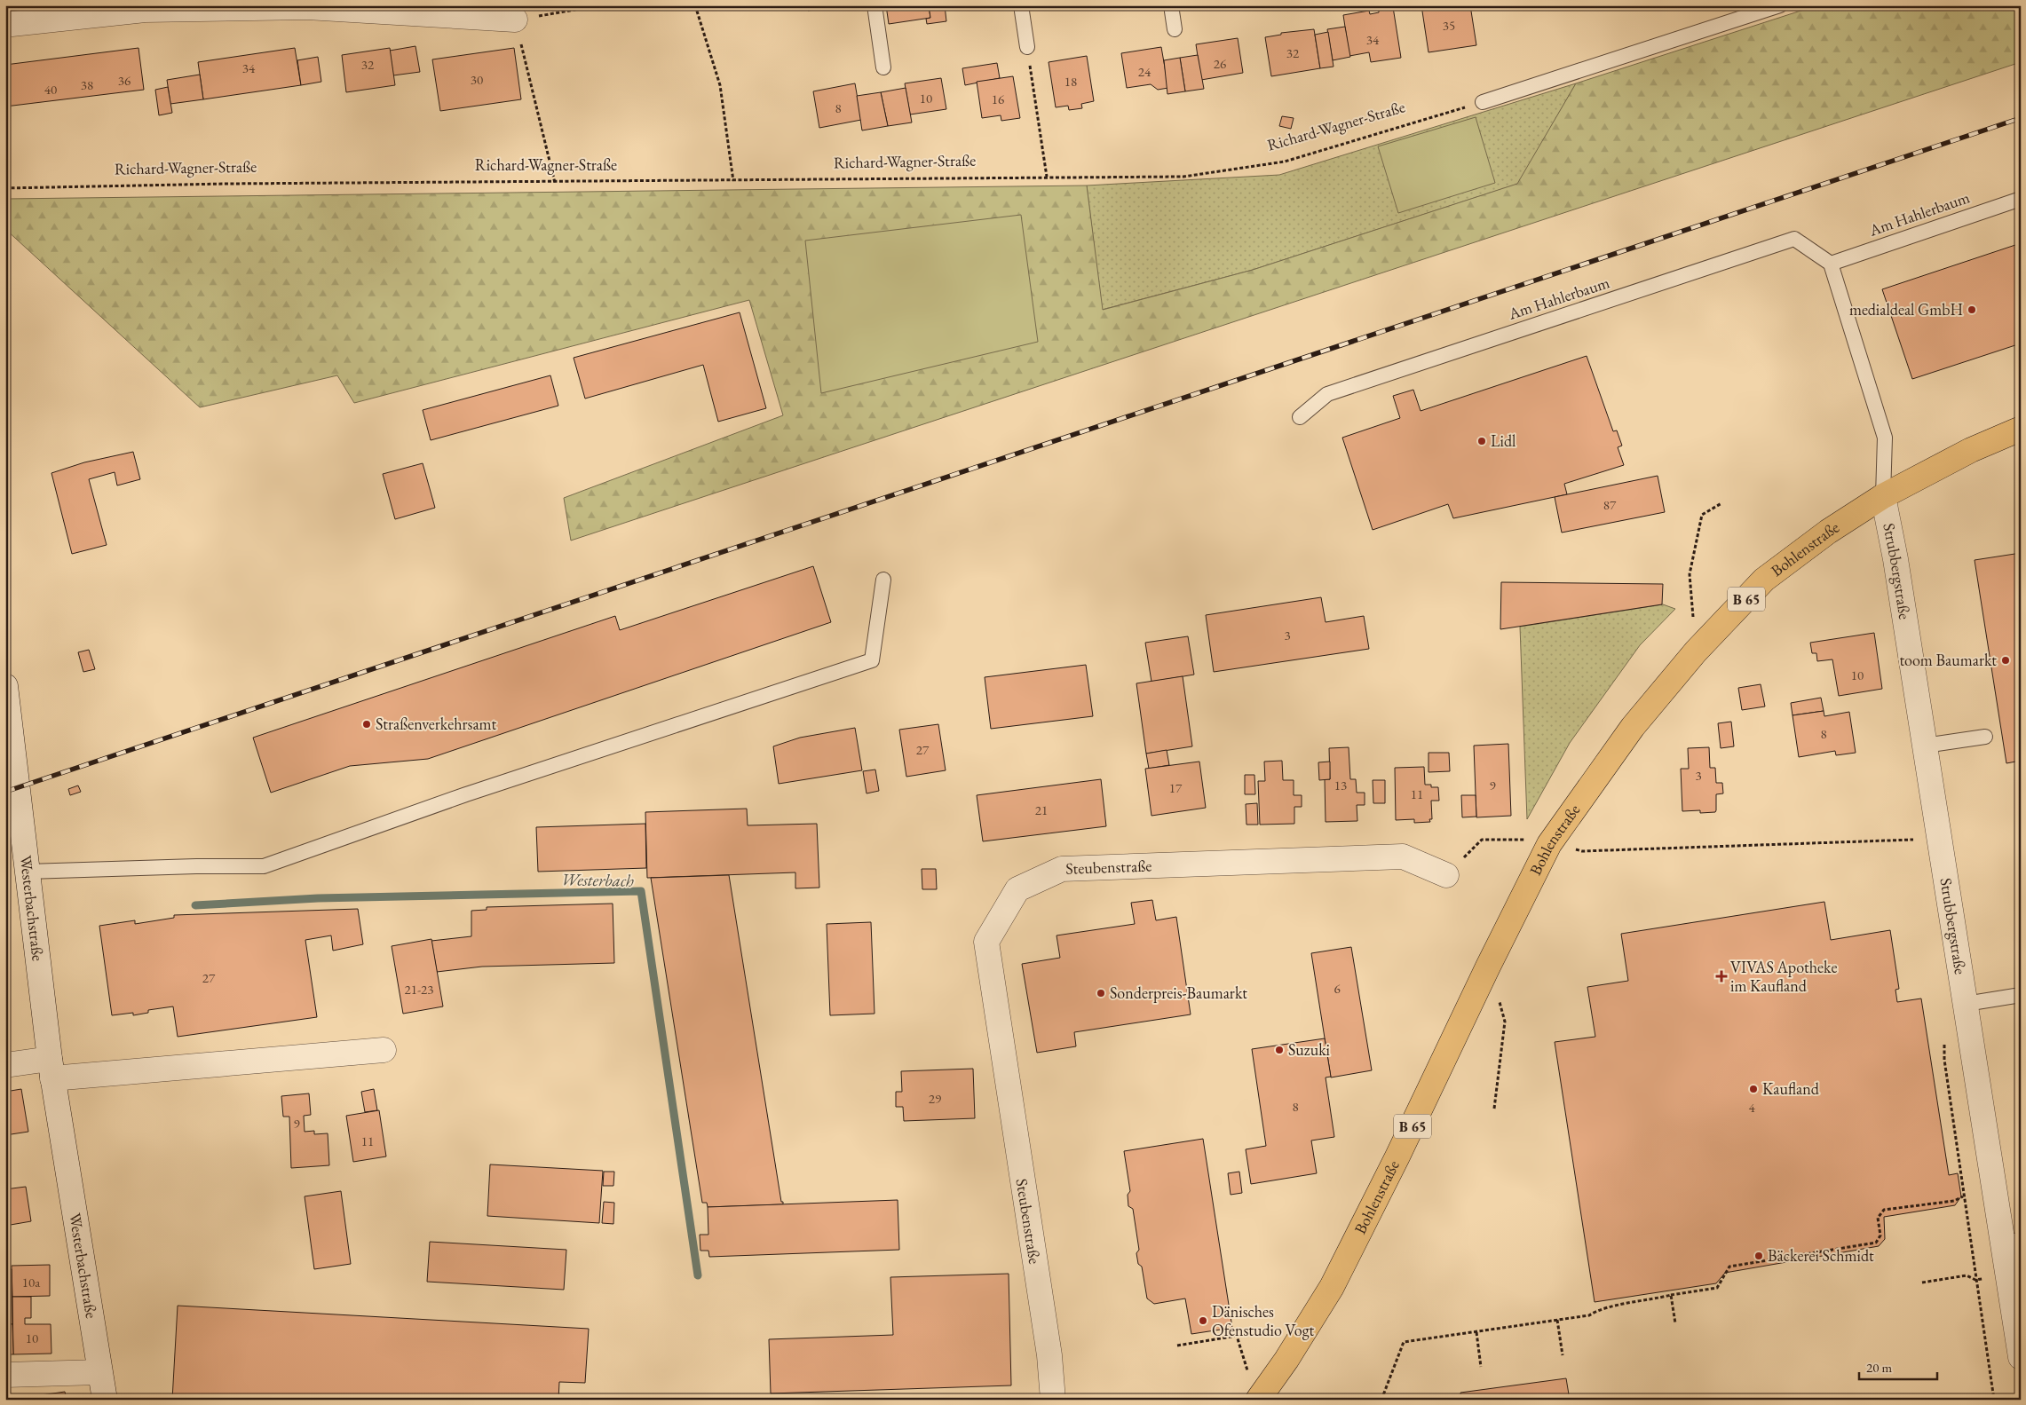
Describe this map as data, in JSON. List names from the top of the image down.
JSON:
{
  "streets": {
    "main road": ["Bohlenstraße", "B 65"],
    "street": ["Strubbergstraße", "Steubenstraße", "Westerbachstraße"],
    "lane": ["Am Hahlerbaum"],
    "path": ["Richard-Wagner-Straße"]
  },
  "crossings": [
    ["Bohlenstraße", "Strubbergstraße"]
  ],
  "water": ["Westerbach"],
  "places": {
    "other": [
      "medialdeal GmbH",
      "Lidl",
      "toom Baumarkt",
      "Straßenverkehrsamt",
      "Sonderpreis-Baumarkt",
      "Suzuki",
      "Kaufland",
      "Bäckerei Schmidt",
      "Dänisches Ofenstudio Vogt"
    ],
    "health": ["VIVAS Apotheke im Kaufland"]
  },
  "house_numbers": [
    "35",
    "34",
    "32",
    "26",
    "32",
    "34",
    "24",
    "30",
    "36",
    "18",
    "38",
    "40",
    "10",
    "16",
    "8",
    "87",
    "3",
    "10",
    "8",
    "27",
    "3",
    "13",
    "9",
    "17",
    "11",
    "21",
    "27",
    "6",
    "21-23",
    "29",
    "8",
    "4",
    "9",
    "11",
    "10a",
    "10"
  ],
  "scale_bar": "20 m"
}
